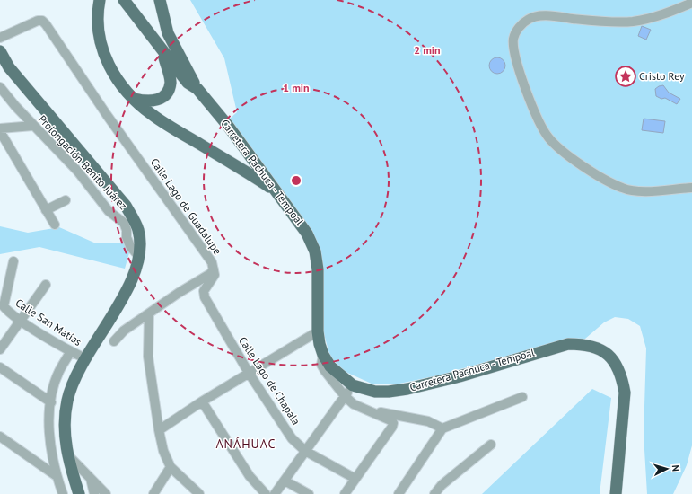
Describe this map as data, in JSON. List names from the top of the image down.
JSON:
{
  "streets": {
    "main road": ["Carretera Pachuca - Tempoal"],
    "street": [
      "Prolongación Benito Juárez",
      "Calle Lago de Guadalupe",
      "Calle San Matías",
      "Calle Lago de Chapala"
    ]
  },
  "crossings": [
    ["Calle Lago de Guadalupe", "Calle Lago de Chapala"]
  ],
  "districts": ["ANÁHUAC"],
  "places": {
    "place": ["Cristo Rey"]
  },
  "north": "right",
  "rings": ["2 min", "1 min"]
}
